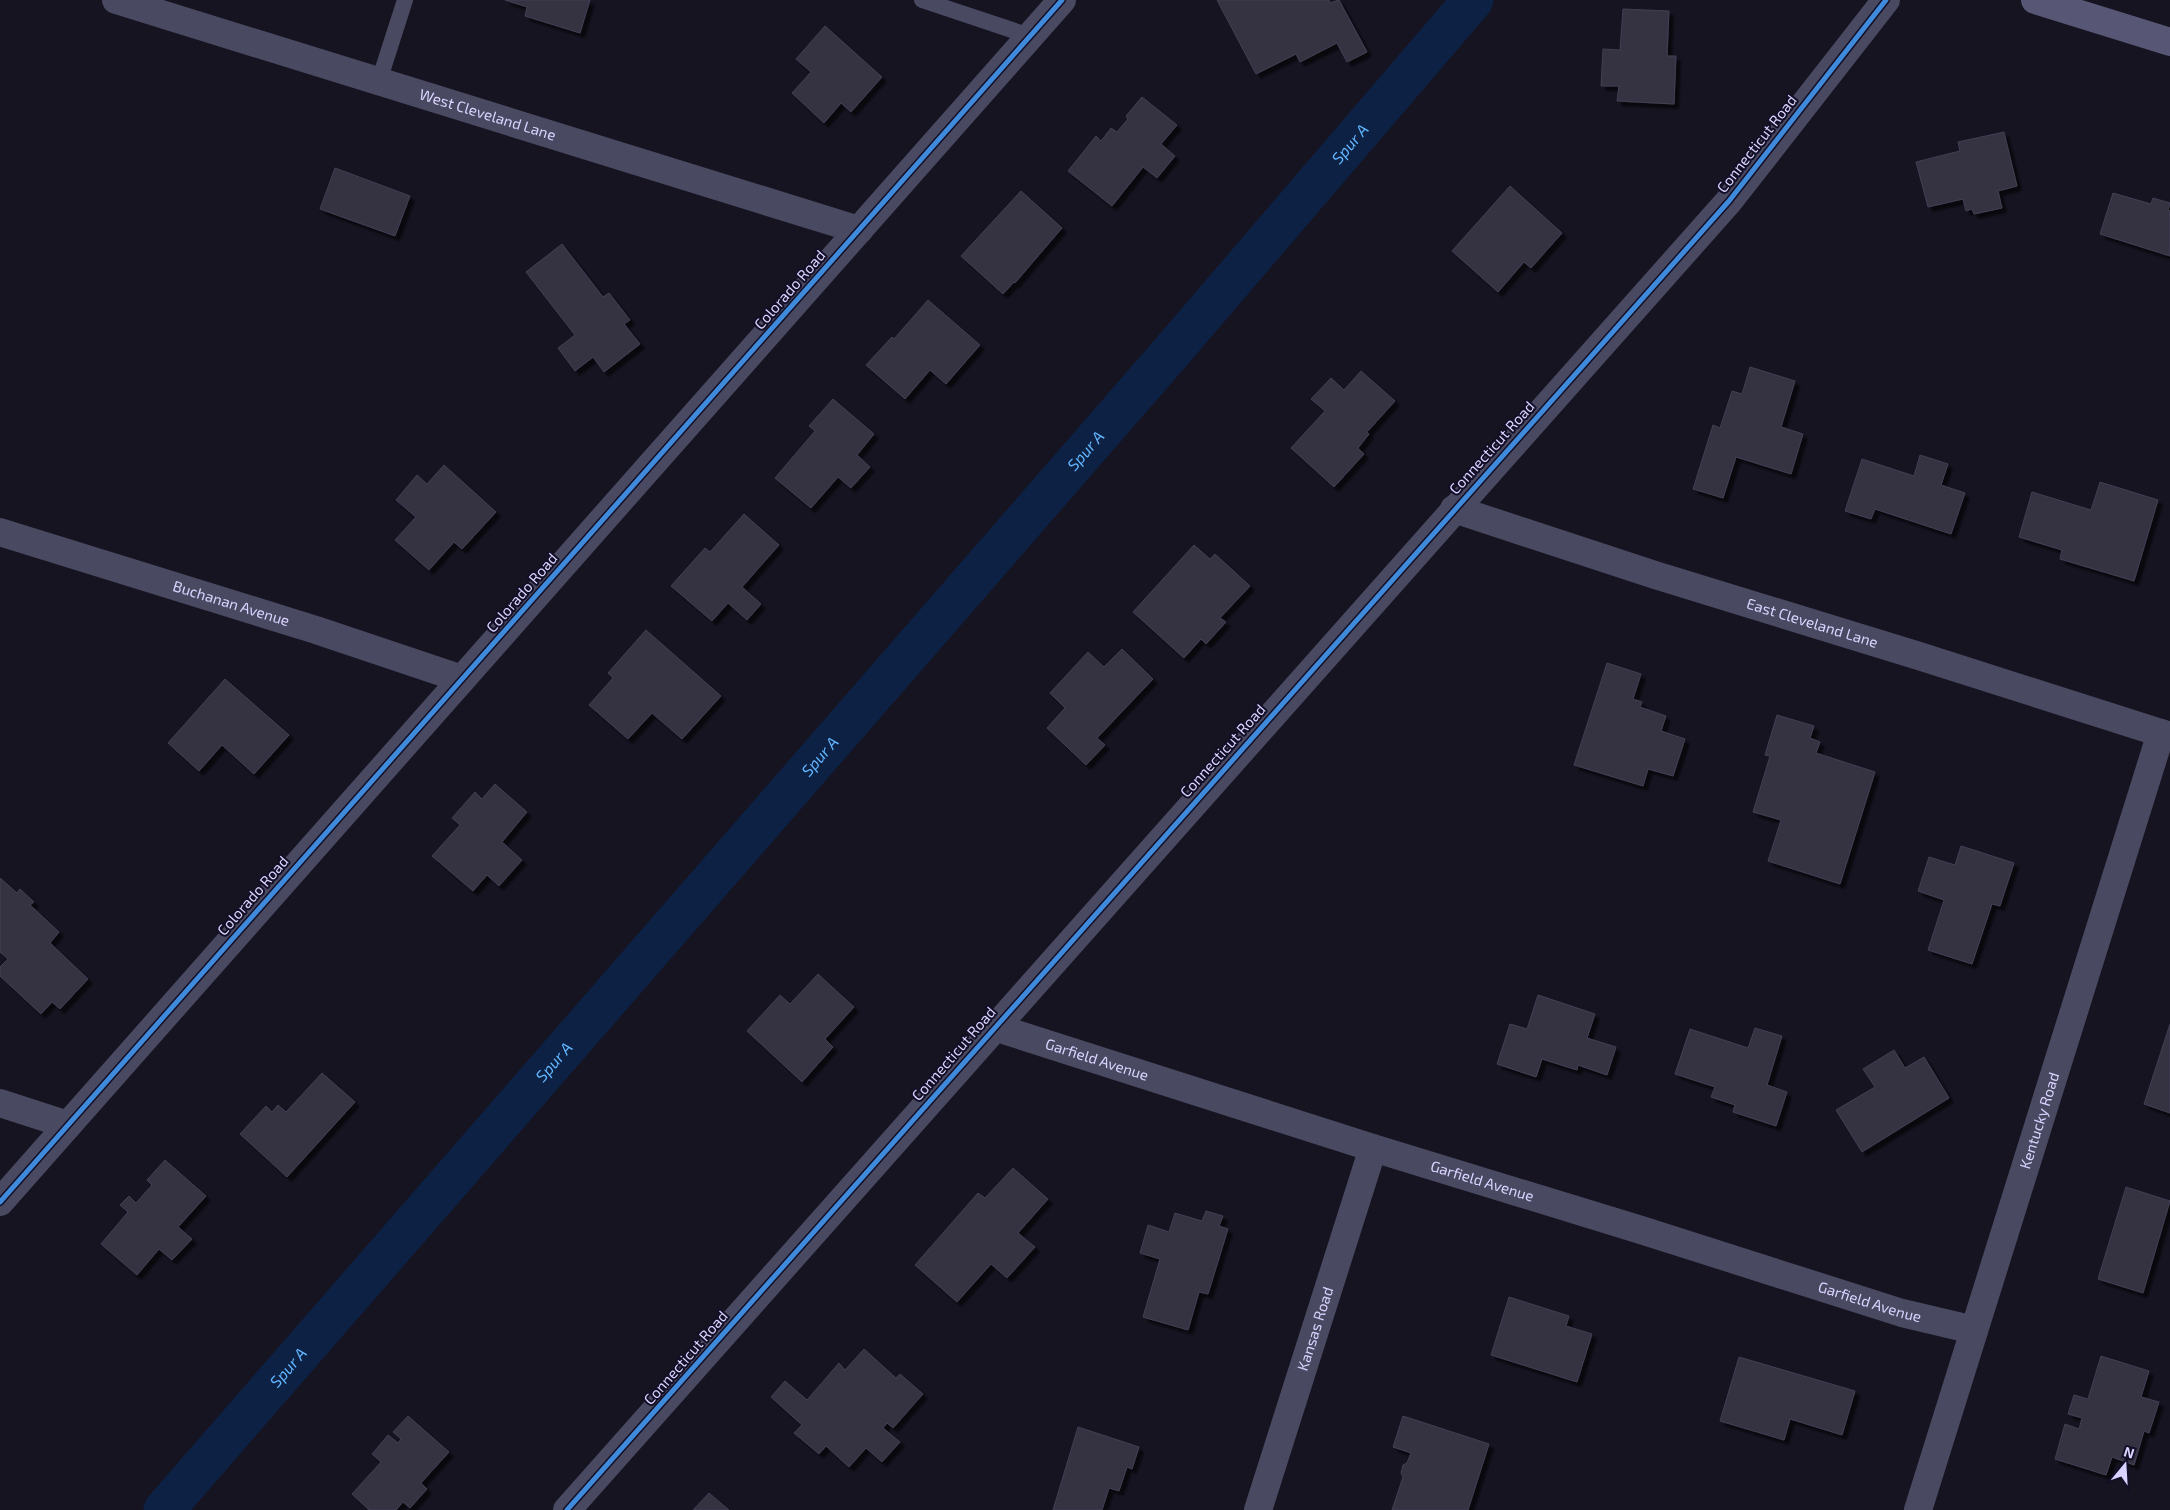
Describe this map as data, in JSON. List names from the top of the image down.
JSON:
{
  "streets": {
    "street": [
      "West Cleveland Lane",
      "Connecticut Road",
      "Colorado Road",
      "Buchanan Avenue",
      "East Cleveland Lane",
      "Garfield Avenue",
      "Kentucky Road",
      "Kansas Road"
    ]
  },
  "crossings": [
    ["West Cleveland Lane", "Colorado Road"],
    ["Connecticut Road", "East Cleveland Lane"],
    ["Connecticut Road", "Garfield Avenue"],
    ["Colorado Road", "Buchanan Avenue"],
    ["East Cleveland Lane", "Kentucky Road"],
    ["Garfield Avenue", "Kentucky Road"],
    ["Garfield Avenue", "Kansas Road"]
  ],
  "water": ["Spur A"],
  "north": "top"
}
